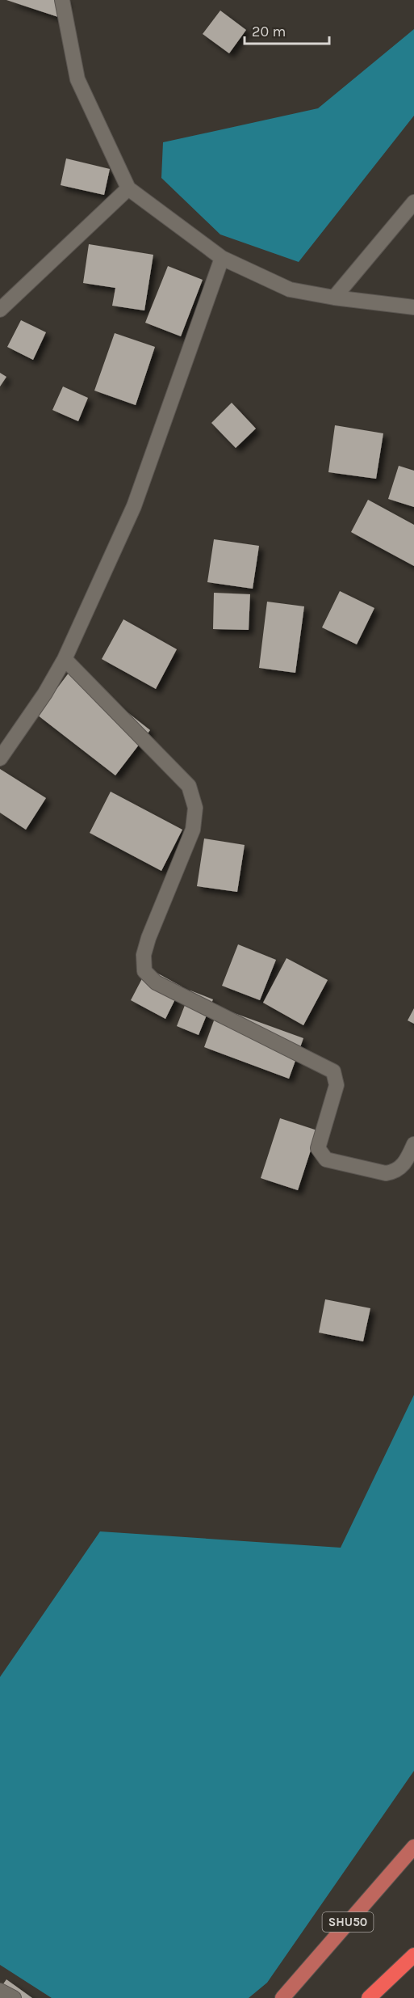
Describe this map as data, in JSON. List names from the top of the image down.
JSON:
{
  "streets": {
    "main road": ["SHU50"]
  },
  "scale_bar": "20 m"
}
